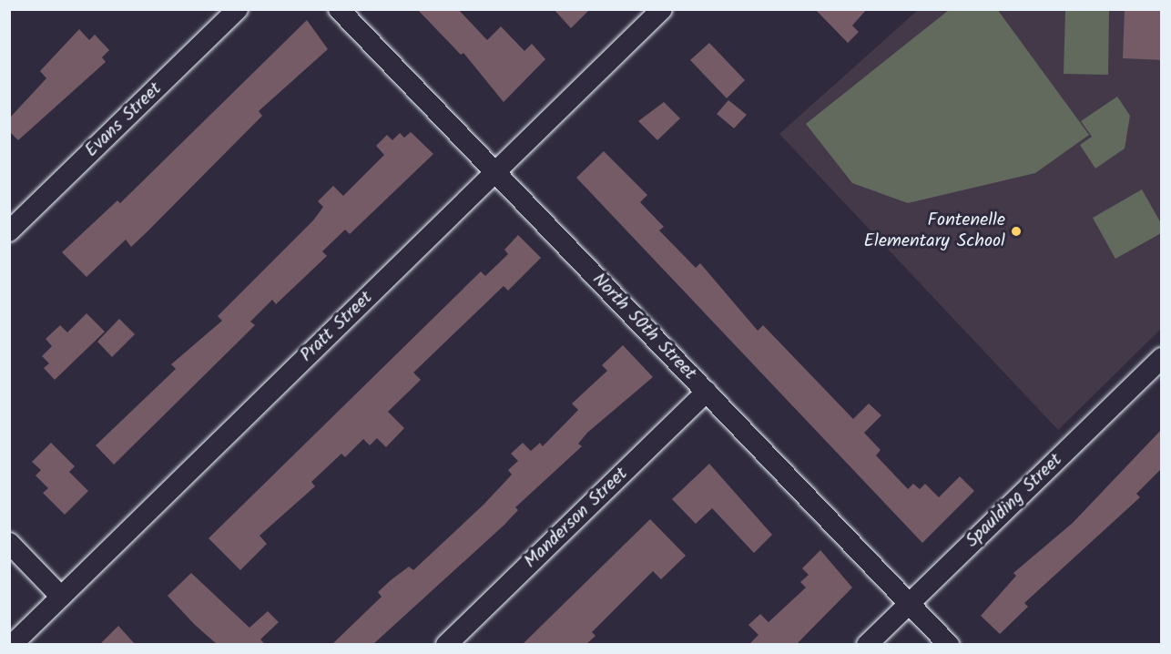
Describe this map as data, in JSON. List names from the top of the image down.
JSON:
{
  "streets": {
    "street": [
      "Evans Street",
      "Pratt Street",
      "North 50th Street",
      "Spaulding Street",
      "Manderson Street"
    ]
  },
  "crossings": [
    ["Pratt Street", "North 50th Street"],
    ["North 50th Street", "Spaulding Street"],
    ["North 50th Street", "Manderson Street"]
  ],
  "places": ["Fontenelle Elementary School"]
}
